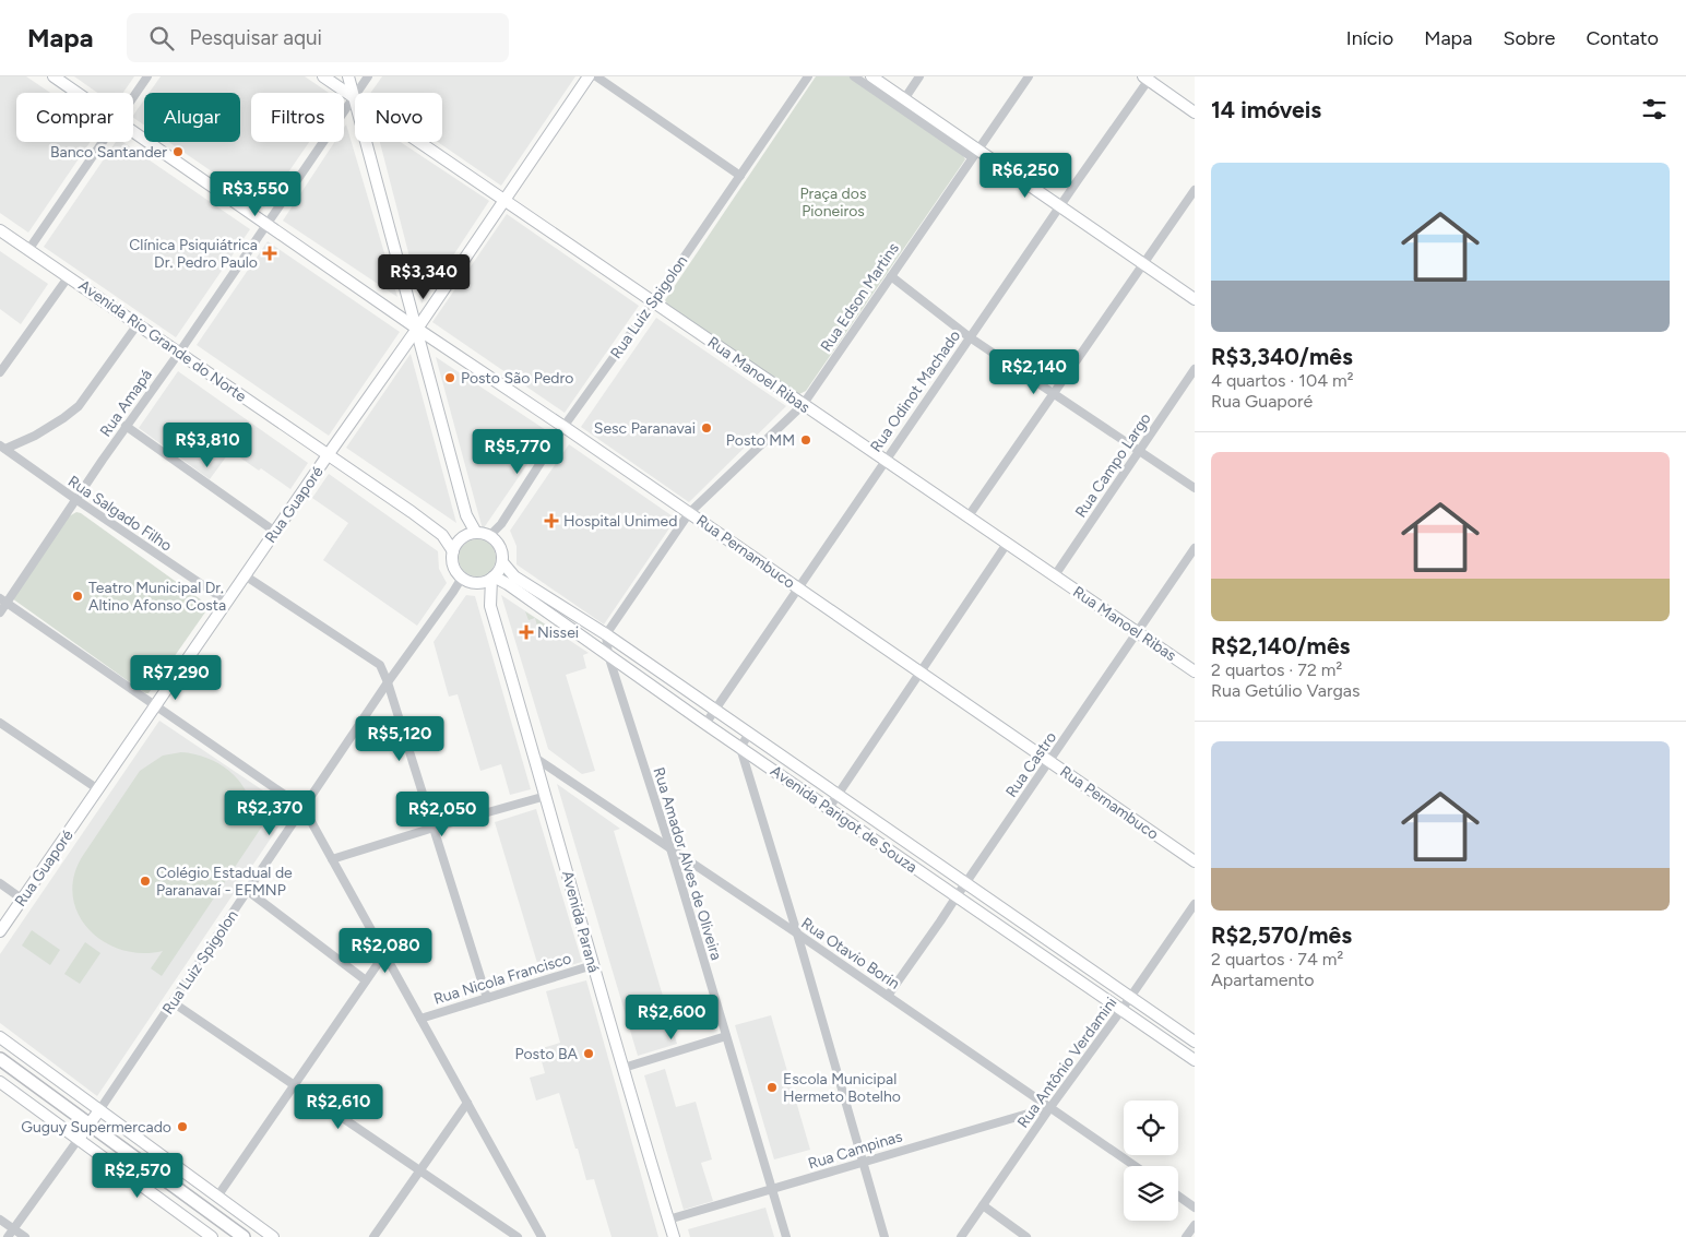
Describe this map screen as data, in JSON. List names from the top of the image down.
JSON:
{
  "streets": {
    "street": [
      "Rua Edson Martins",
      "Rua Luiz Spigolon",
      "Avenida Rio Grande do Norte",
      "Rua Manoel Ribas",
      "Rua Odinot Machado",
      "Rua Amapá",
      "Rua Campo Largo",
      "Rua Guaporé",
      "Rua Salgado Filho",
      "Rua Pernambuco",
      "Rua Castro",
      "Avenida Parigot de Souza",
      "Rua Amador Alves de Oliveira",
      "Avenida Paraná",
      "Rua Otavio Borin",
      "Rua Nicola Francisco",
      "Rua Antônio Verdamini",
      "Rua Campinas"
    ]
  },
  "crossings": [
    ["Rua Edson Martins", "Rua Manoel Ribas"],
    ["Rua Edson Martins", "Rua Pernambuco"],
    ["Rua Edson Martins", "Avenida Parigot de Souza"],
    ["Rua Edson Martins", "Rua Amador Alves de Oliveira"],
    ["Rua Luiz Spigolon", "Avenida Rio Grande do Norte"],
    ["Rua Luiz Spigolon", "Rua Manoel Ribas"],
    ["Rua Luiz Spigolon", "Rua Pernambuco"],
    ["Rua Luiz Spigolon", "Avenida Parigot de Souza"],
    ["Rua Luiz Spigolon", "Avenida Paraná"],
    ["Avenida Rio Grande do Norte", "Rua Amapá"],
    ["Avenida Rio Grande do Norte", "Rua Guaporé"],
    ["Avenida Rio Grande do Norte", "Avenida Parigot de Souza"],
    ["Avenida Rio Grande do Norte", "Avenida Paraná"],
    ["Rua Manoel Ribas", "Rua Odinot Machado"],
    ["Rua Manoel Ribas", "Rua Amapá"],
    ["Rua Manoel Ribas", "Rua Campo Largo"],
    ["Rua Manoel Ribas", "Rua Guaporé"],
    ["Rua Manoel Ribas", "Rua Castro"],
    ["Rua Odinot Machado", "Rua Pernambuco"],
    ["Rua Odinot Machado", "Avenida Parigot de Souza"],
    ["Rua Amapá", "Rua Salgado Filho"],
    ["Rua Amapá", "Rua Pernambuco"],
    ["Rua Guaporé", "Rua Salgado Filho"],
    ["Rua Guaporé", "Rua Pernambuco"],
    ["Rua Pernambuco", "Rua Castro"],
    ["Rua Castro", "Avenida Parigot de Souza"],
    ["Rua Castro", "Rua Otavio Borin"],
    ["Avenida Parigot de Souza", "Rua Amador Alves de Oliveira"],
    ["Avenida Parigot de Souza", "Avenida Paraná"],
    ["Avenida Parigot de Souza", "Rua Antônio Verdamini"],
    ["Rua Amador Alves de Oliveira", "Rua Otavio Borin"],
    ["Rua Amador Alves de Oliveira", "Rua Campinas"],
    ["Avenida Paraná", "Rua Otavio Borin"],
    ["Avenida Paraná", "Rua Nicola Francisco"],
    ["Avenida Paraná", "Rua Campinas"],
    ["Rua Otavio Borin", "Rua Antônio Verdamini"],
    ["Rua Otavio Borin", "Rua Campinas"],
    ["Rua Antônio Verdamini", "Rua Campinas"]
  ],
  "parks": ["Praça dos Pioneiros"],
  "places": {
    "other": [
      "Banco Santander",
      "Posto São Pedro",
      "Sesc Paranavai",
      "Posto MM",
      "Teatro Municipal Dr. Altino Afonso Costa",
      "Colégio Estadual de Paranavaí - EFMNP",
      "Posto BA",
      "Escola Municipal Hermeto Botelho",
      "Guguy Supermercado"
    ],
    "health": ["Clínica Psiquiátrica Dr. Pedro Paulo", "Hospital Unimed", "Nissei"]
  },
  "page": {
    "header": "Mapa",
    "search": "Pesquisar aqui",
    "nav": [
      "Início",
      "Mapa",
      "Sobre",
      "Contato"
    ],
    "heading": "14 imóveis",
    "chip": [
      "Comprar",
      "Alugar",
      "Filtros",
      "Novo"
    ],
    "list": [
      {
        "name": "R$3,340/mês",
        "note": "4 quartos · 104 m² · Rua Guaporé"
      },
      {
        "name": "R$2,140/mês",
        "note": "2 quartos · 72 m² · Rua Getúlio Vargas"
      },
      {
        "name": "R$2,570/mês",
        "note": "2 quartos · 74 m² · Apartamento"
      }
    ],
    "price": [
      "R$6,250",
      "R$3,550",
      "R$3,340",
      "R$2,140",
      "R$3,810",
      "R$5,770",
      "R$7,290",
      "R$5,120",
      "R$2,370",
      "R$2,050",
      "R$2,080",
      "R$2,600",
      "R$2,610",
      "R$2,570"
    ]
  }
}
